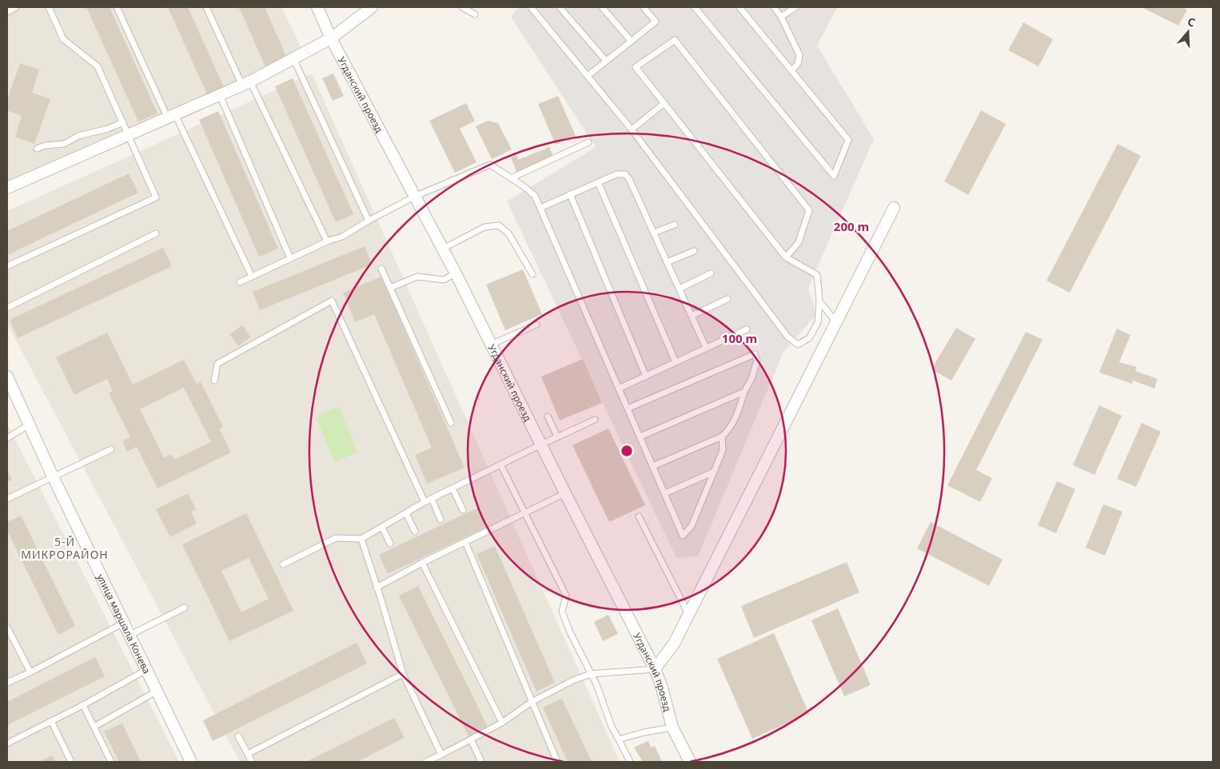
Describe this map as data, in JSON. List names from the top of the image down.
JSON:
{
  "streets": {
    "street": ["Угданский проезд", "улица маршала Конева"]
  },
  "districts": ["5-Й МИКРОРАЙОН"],
  "north": "top",
  "rings": ["200 m", "100 m"]
}
